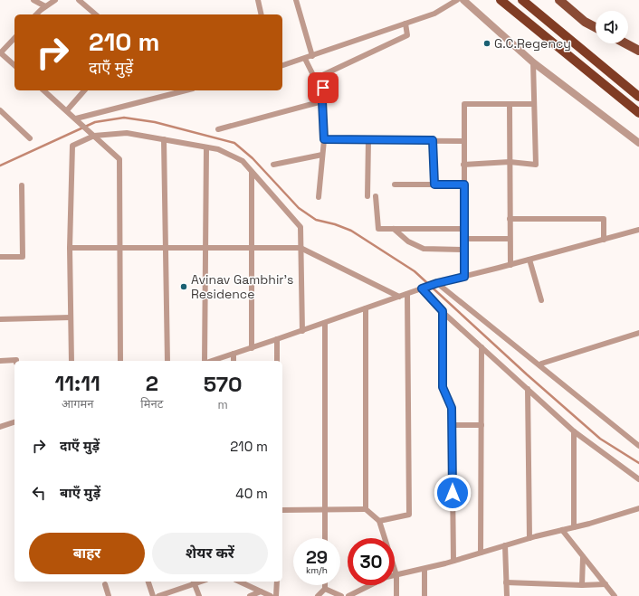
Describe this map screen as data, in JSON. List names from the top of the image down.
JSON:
{
  "places": ["G.C.Regency", "Avinav Gambhir's Residence"],
  "page": {
    "turn": ["210 m", "दाएँ मुड़ें"],
    "eta": [
      "11:11",
      "आगमन",
      "2",
      "मिनट",
      "570",
      "m"
    ],
    "list": [
      {
        "name": "दाएँ मुड़ें",
        "value": "210 m"
      },
      {
        "name": "बाएँ मुड़ें",
        "value": "40 m"
      }
    ],
    "buttons": ["बाहर", "शेयर करें"],
    "speed": "29 km/h",
    "limit": "30"
  }
}
